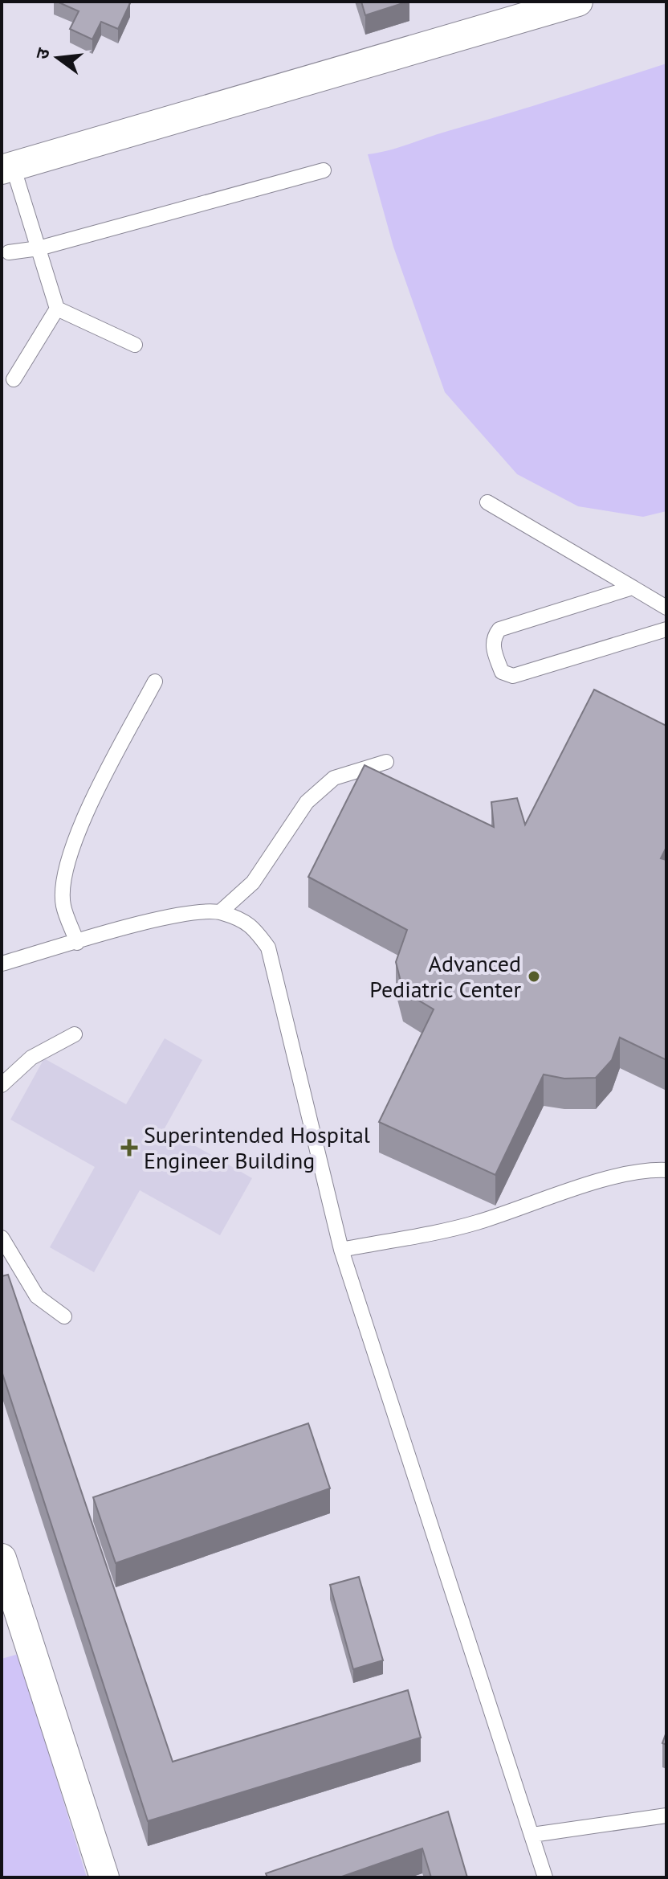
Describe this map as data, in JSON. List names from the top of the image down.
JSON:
{
  "places": {
    "other": ["Advanced Pediatric Center"],
    "health": ["Superintended Hospital Engineer Building"]
  },
  "north": "left"
}
